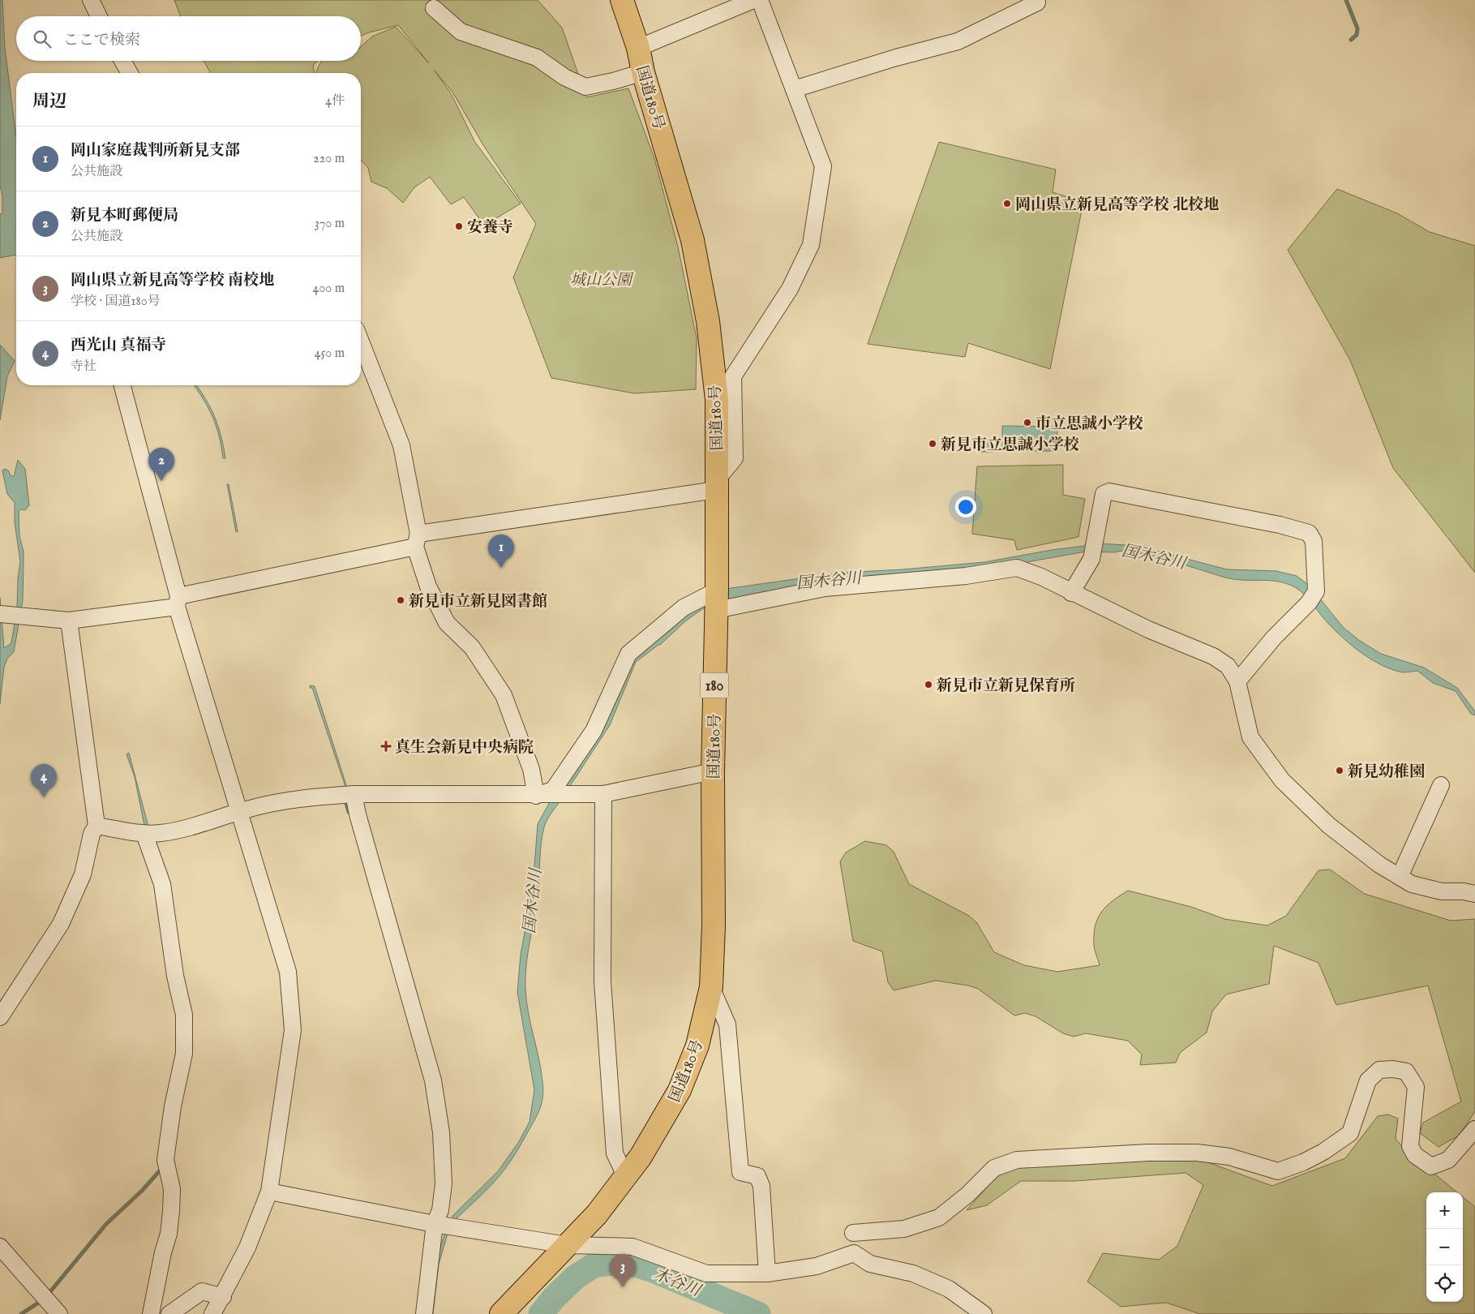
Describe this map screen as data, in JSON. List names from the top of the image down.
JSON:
{
  "streets": {
    "highway": ["国道180号", "180"]
  },
  "water": ["国木谷川", "木谷川"],
  "parks": ["城山公園"],
  "places": {
    "other": [
      "岡山県立新見高等学校 北校地",
      "安養寺",
      "市立思誠小学校",
      "新見市立思誠小学校",
      "新見市立新見図書館",
      "新見市立新見保育所",
      "新見幼稚園"
    ],
    "health": ["真生会新見中央病院"]
  },
  "page": {
    "search": "ここで検索",
    "heading": ["周辺", "4件"],
    "list": [
      {
        "mark": "1",
        "name": "岡山家庭裁判所新見支部",
        "note": "公共施設",
        "value": "220 m"
      },
      {
        "mark": "2",
        "name": "新見本町郵便局",
        "note": "公共施設",
        "value": "370 m"
      },
      {
        "mark": "3",
        "name": "岡山県立新見高等学校 南校地",
        "note": "学校 · 国道180号",
        "value": "400 m"
      },
      {
        "mark": "4",
        "name": "西光山 真福寺",
        "note": "寺社",
        "value": "450 m"
      }
    ],
    "pins": [
      "2",
      "1",
      "4",
      "3"
    ],
    "map_buttons": ["+", "−"]
  }
}
